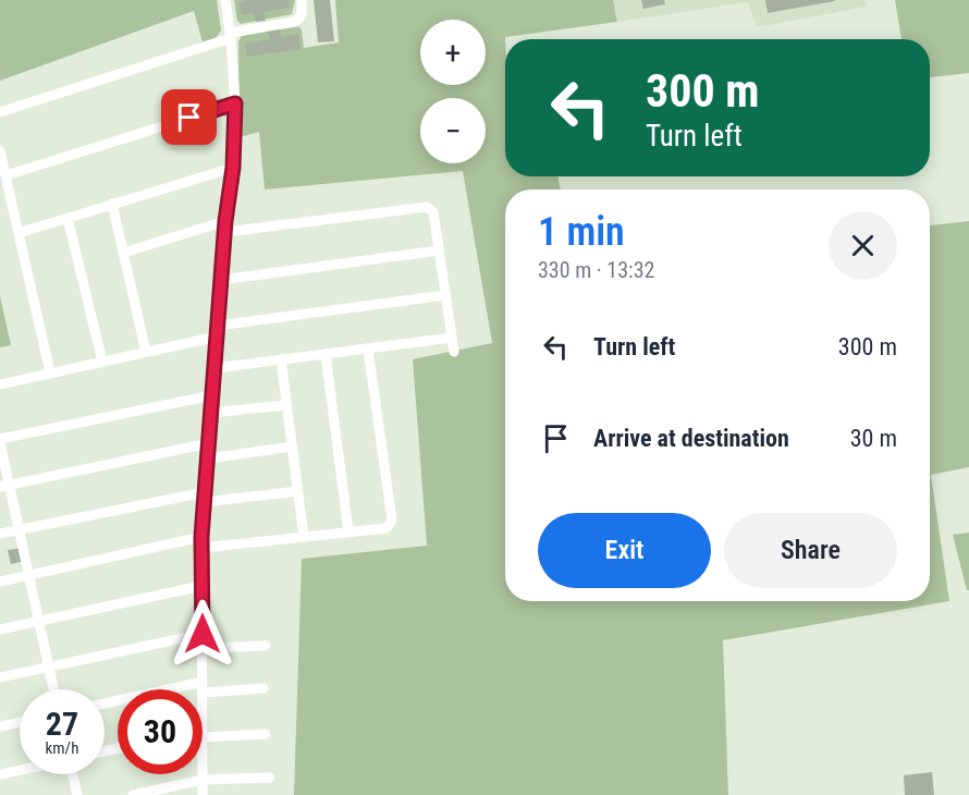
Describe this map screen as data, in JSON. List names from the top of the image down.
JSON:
{
  "page": {
    "map_buttons": ["+", "−"],
    "turn": ["300 m", "Turn left"],
    "heading": ["1 min", "330 m · 13:32"],
    "list": [
      {
        "name": "Turn left",
        "value": "300 m"
      },
      {
        "name": "Arrive at destination",
        "value": "30 m"
      }
    ],
    "buttons": ["Exit", "Share"],
    "speed": "27 km/h",
    "limit": "30"
  }
}
